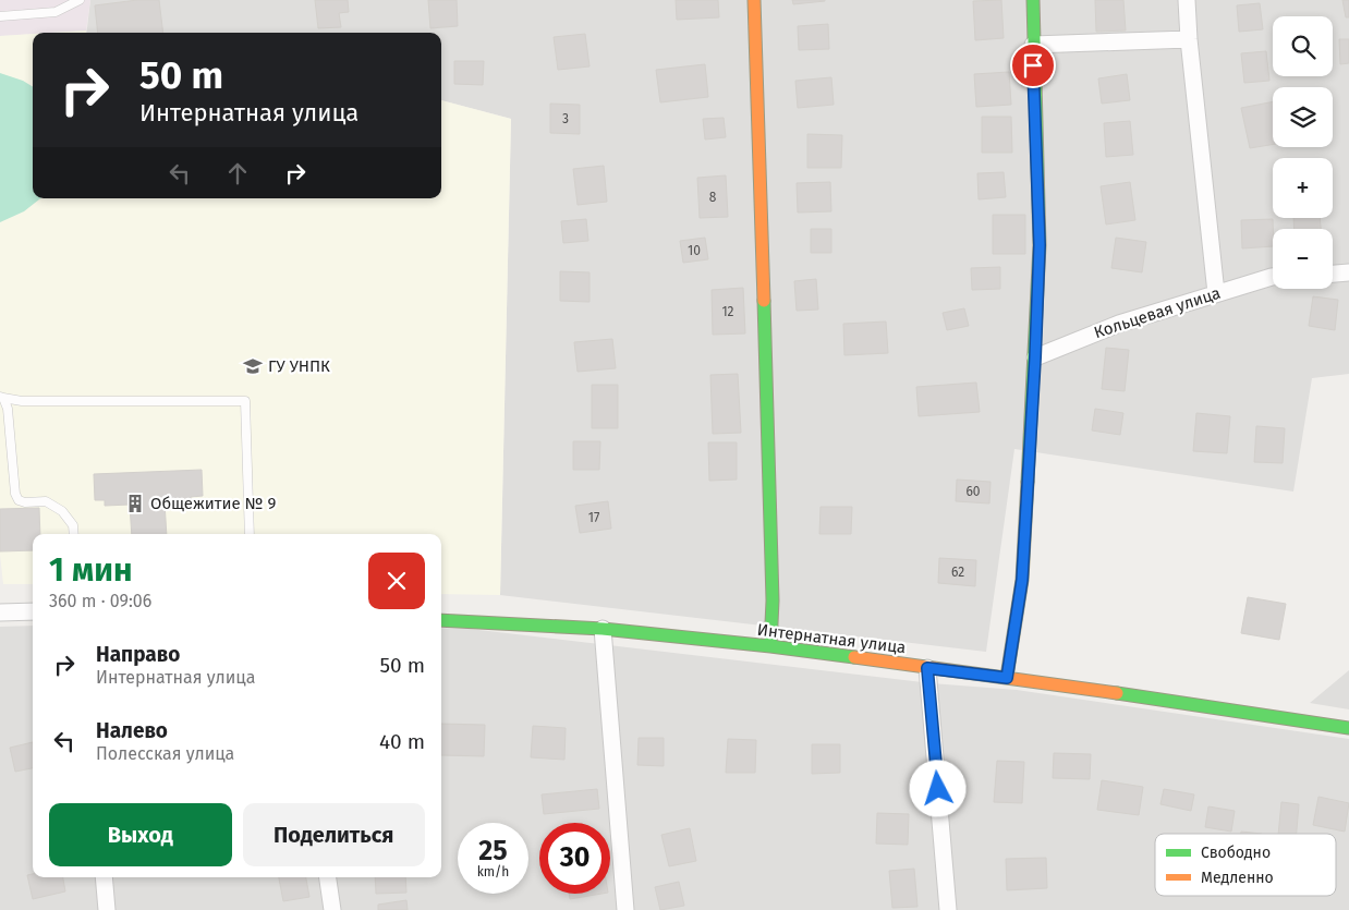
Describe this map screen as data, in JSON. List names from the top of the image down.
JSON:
{
  "streets": {
    "street": ["Кольцевая улица", "Интернатная улица"]
  },
  "places": {
    "school or university": ["ГУ УНПК"],
    "building": ["Общежитие № 9"]
  },
  "house_numbers": [
    "3",
    "8",
    "10",
    "12",
    "60",
    "17",
    "62"
  ],
  "legend": ["Свободно", "Медленно"],
  "page": {
    "map_buttons": ["+", "−"],
    "turn": ["50 m", "Интернатная улица"],
    "heading": ["1 мин", "360 m · 09:06"],
    "list": [
      {
        "name": "Направо",
        "note": "Интернатная улица",
        "value": "50 m"
      },
      {
        "name": "Налево",
        "note": "Полесская улица",
        "value": "40 m"
      }
    ],
    "buttons": ["Выход", "Поделиться"],
    "speed": "25 km/h",
    "limit": "30"
  }
}
